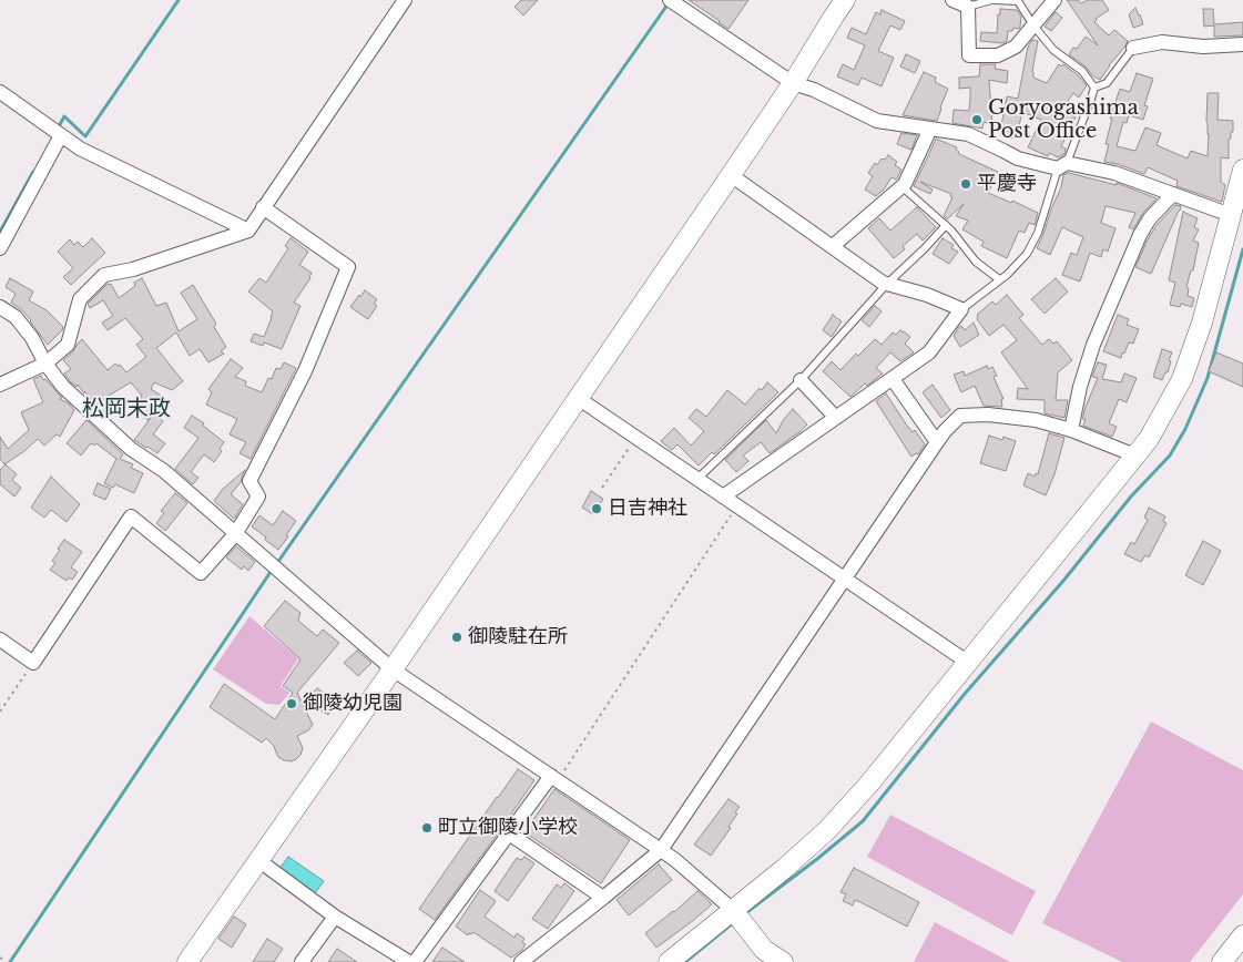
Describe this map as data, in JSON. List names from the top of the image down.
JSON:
{
  "districts": ["松岡末政"],
  "places": [
    "Goryogashima Post Office",
    "平慶寺",
    "日吉神社",
    "御陵駐在所",
    "御陵幼児園",
    "町立御陵小学校"
  ]
}
